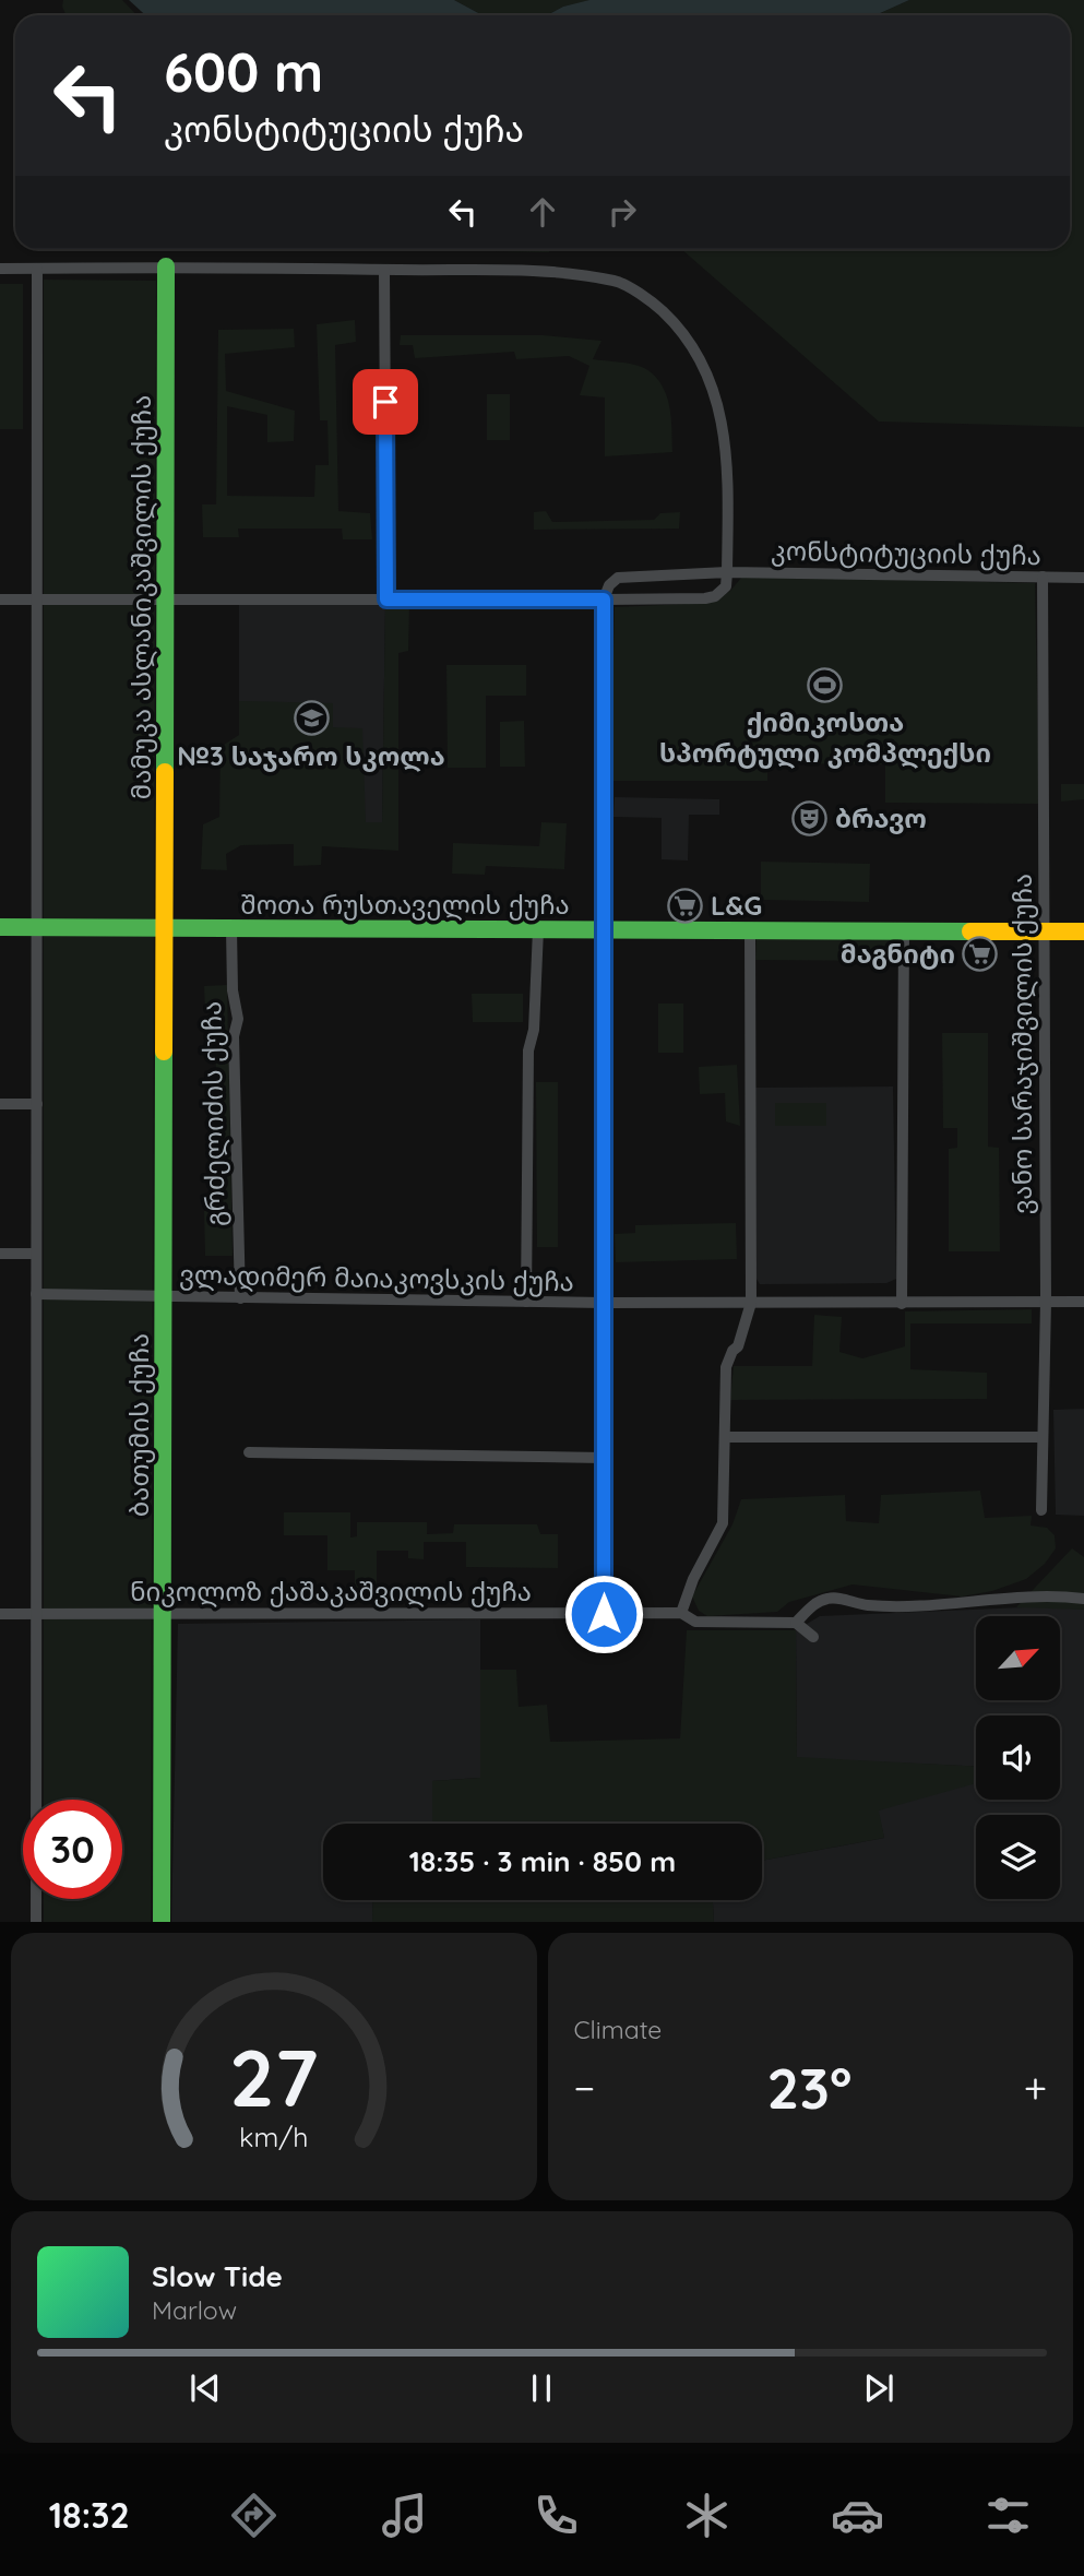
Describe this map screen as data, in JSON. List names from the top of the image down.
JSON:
{
  "streets": {
    "street": [
      "კონსტიტუციის ქუჩა",
      "მამუკა ასლანიკაშვილის ქუჩა",
      "შოთა რუსთაველის ქუჩა",
      "ვანო სარაჯიშვილის ქუჩა",
      "გრძელიძის ქუჩა",
      "ვლადიმერ მაიაკოვსკის ქუჩა",
      "ბათუმის ქუჩა",
      "ნიკოლოზ ქაშაკაშვილის ქუჩა"
    ]
  },
  "crossings": [
    ["კონსტიტუციის ქუჩა", "ვანო სარაჯიშვილის ქუჩა"],
    ["მამუკა ასლანიკაშვილის ქუჩა", "შოთა რუსთაველის ქუჩა"],
    ["მამუკა ასლანიკაშვილის ქუჩა", "ბათუმის ქუჩა"],
    ["შოთა რუსთაველის ქუჩა", "ვანო სარაჯიშვილის ქუჩა"],
    ["შოთა რუსთაველის ქუჩა", "გრძელიძის ქუჩა"],
    ["შოთა რუსთაველის ქუჩა", "ბათუმის ქუჩა"],
    ["ვანო სარაჯიშვილის ქუჩა", "ვლადიმერ მაიაკოვსკის ქუჩა"],
    ["გრძელიძის ქუჩა", "ვლადიმერ მაიაკოვსკის ქუჩა"],
    ["ვლადიმერ მაიაკოვსკის ქუჩა", "ბათუმის ქუჩა"],
    ["ბათუმის ქუჩა", "ნიკოლოზ ქაშაკაშვილის ქუჩა"]
  ],
  "places": {
    "sports": ["ქიმიკოსთა სპორტული კომპლექსი"],
    "school or university": ["№3 საჯარო სკოლა"],
    "theatre": ["ბრავო"],
    "supermarket": ["L&G", "მაგნიტი"]
  },
  "north": "top right",
  "page": {
    "turn": ["600 m", "კონსტიტუციის ქუჩა"],
    "limit": "30",
    "trip": "18:35 · 3 min · 850 m",
    "tile": "Climate",
    "heat": ["−", "23°", "+"],
    "song": ["Slow Tide", "Marlow"],
    "tabs": "18:32",
    "gauge": ["27", "km/h"]
  }
}
